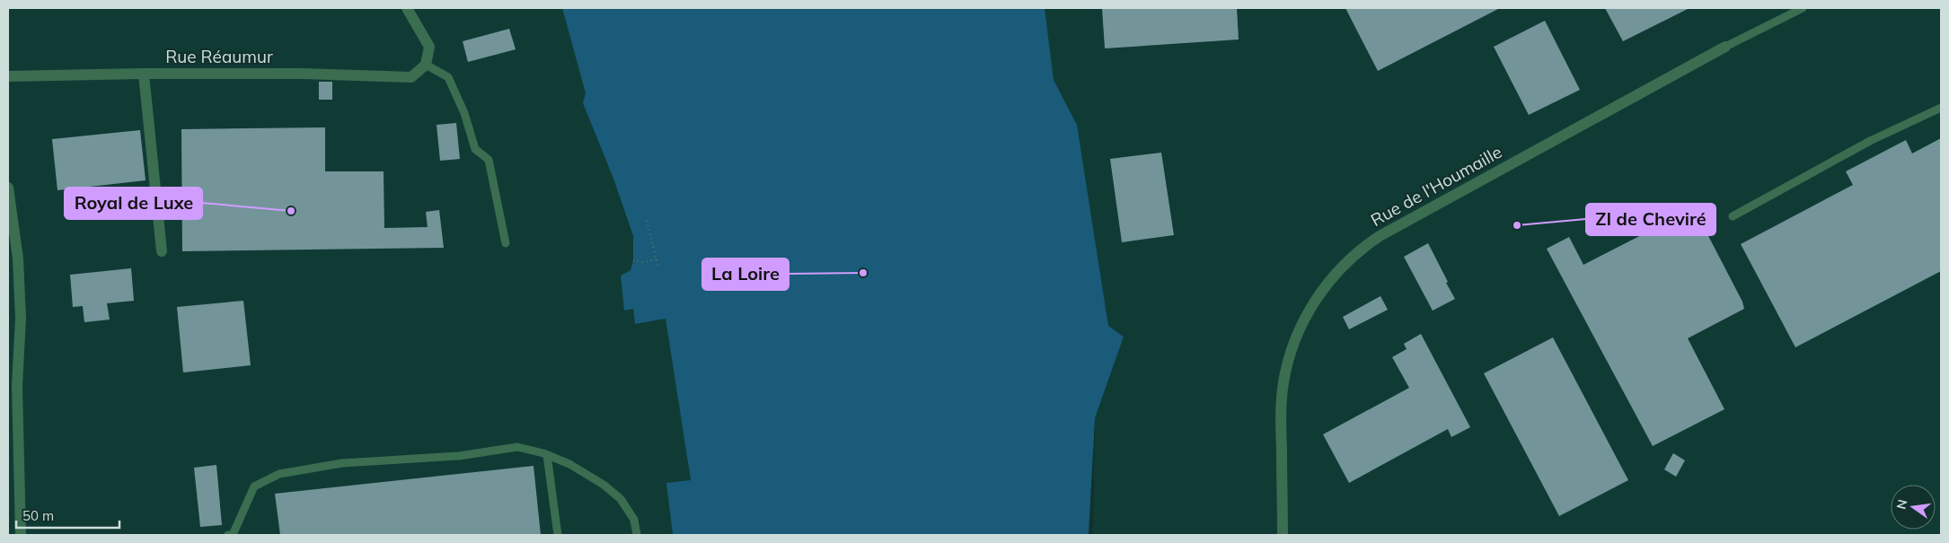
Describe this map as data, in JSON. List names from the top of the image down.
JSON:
{
  "streets": {
    "street": ["Rue Réaumur", "Rue de l'Houmaille"]
  },
  "places": ["Royal de Luxe", "ZI de Cheviré", "La Loire"],
  "scale_bar": "50 m",
  "north": "left"
}
